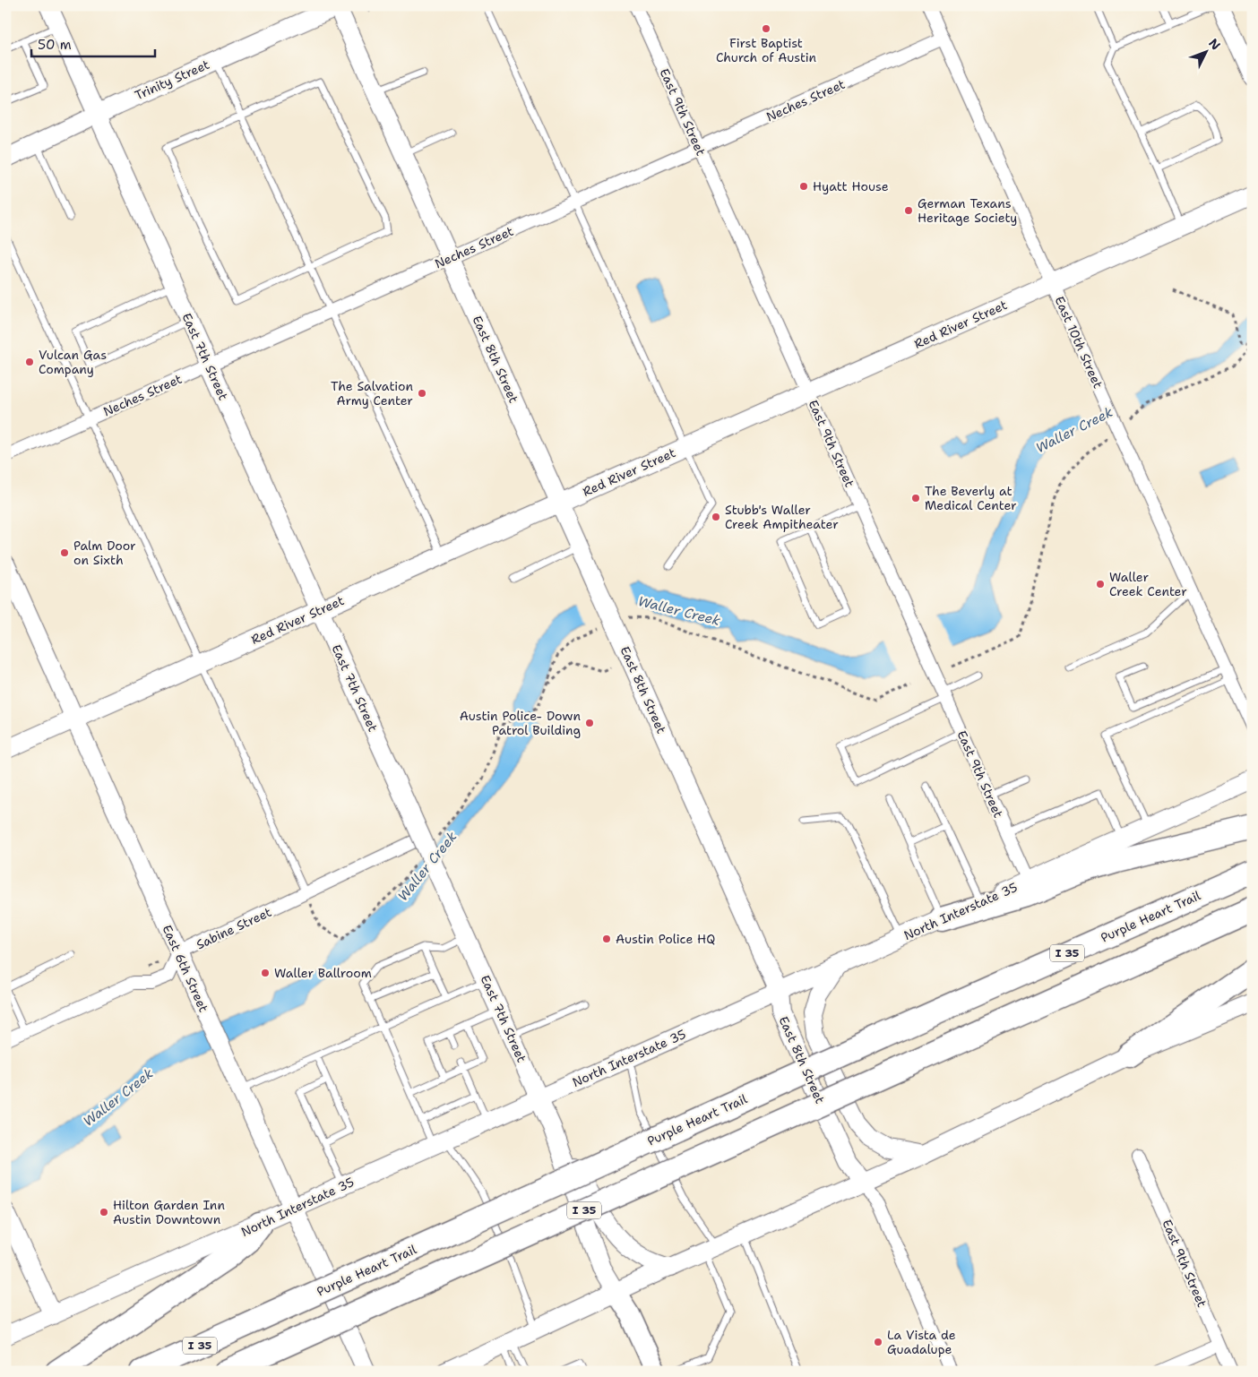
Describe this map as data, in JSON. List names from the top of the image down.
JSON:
{
  "streets": {
    "highway": ["Purple Heart Trail", "I 35"],
    "main road": [
      "Trinity Street",
      "Red River Street",
      "East 7th Street",
      "East 8th Street",
      "North Interstate 35",
      "East 6th Street"
    ],
    "street": [
      "Neches Street",
      "East 9th Street",
      "East 10th Street",
      "Sabine Street"
    ]
  },
  "crossings": [
    ["Trinity Street", "East 7th Street"],
    ["Trinity Street", "East 8th Street"],
    ["Neches Street", "East 9th Street"],
    ["Neches Street", "East 10th Street"],
    ["Neches Street", "East 7th Street"],
    ["Neches Street", "East 8th Street"],
    ["East 9th Street", "Red River Street"],
    ["East 9th Street", "North Interstate 35"],
    ["Red River Street", "East 10th Street"],
    ["Red River Street", "East 7th Street"],
    ["Red River Street", "East 8th Street"],
    ["Red River Street", "East 6th Street"],
    ["East 7th Street", "North Interstate 35"],
    ["East 7th Street", "Sabine Street"],
    ["East 8th Street", "North Interstate 35"],
    ["North Interstate 35", "East 6th Street"],
    ["Sabine Street", "East 6th Street"]
  ],
  "water": ["Waller Creek"],
  "places": [
    "First Baptist Church of Austin",
    "Hyatt House",
    "German Texans Heritage Society",
    "Vulcan Gas Company",
    "The Salvation Army Center",
    "The Beverly at Medical Center",
    "Stubb's Waller Creek Ampitheater",
    "Palm Door on Sixth",
    "Waller Creek Center",
    "Austin Police- Down Patrol Building",
    "Austin Police HQ",
    "Waller Ballroom",
    "Hilton Garden Inn Austin Downtown",
    "La Vista de Guadalupe"
  ],
  "scale_bar": "50 m",
  "north": "top right"
}
